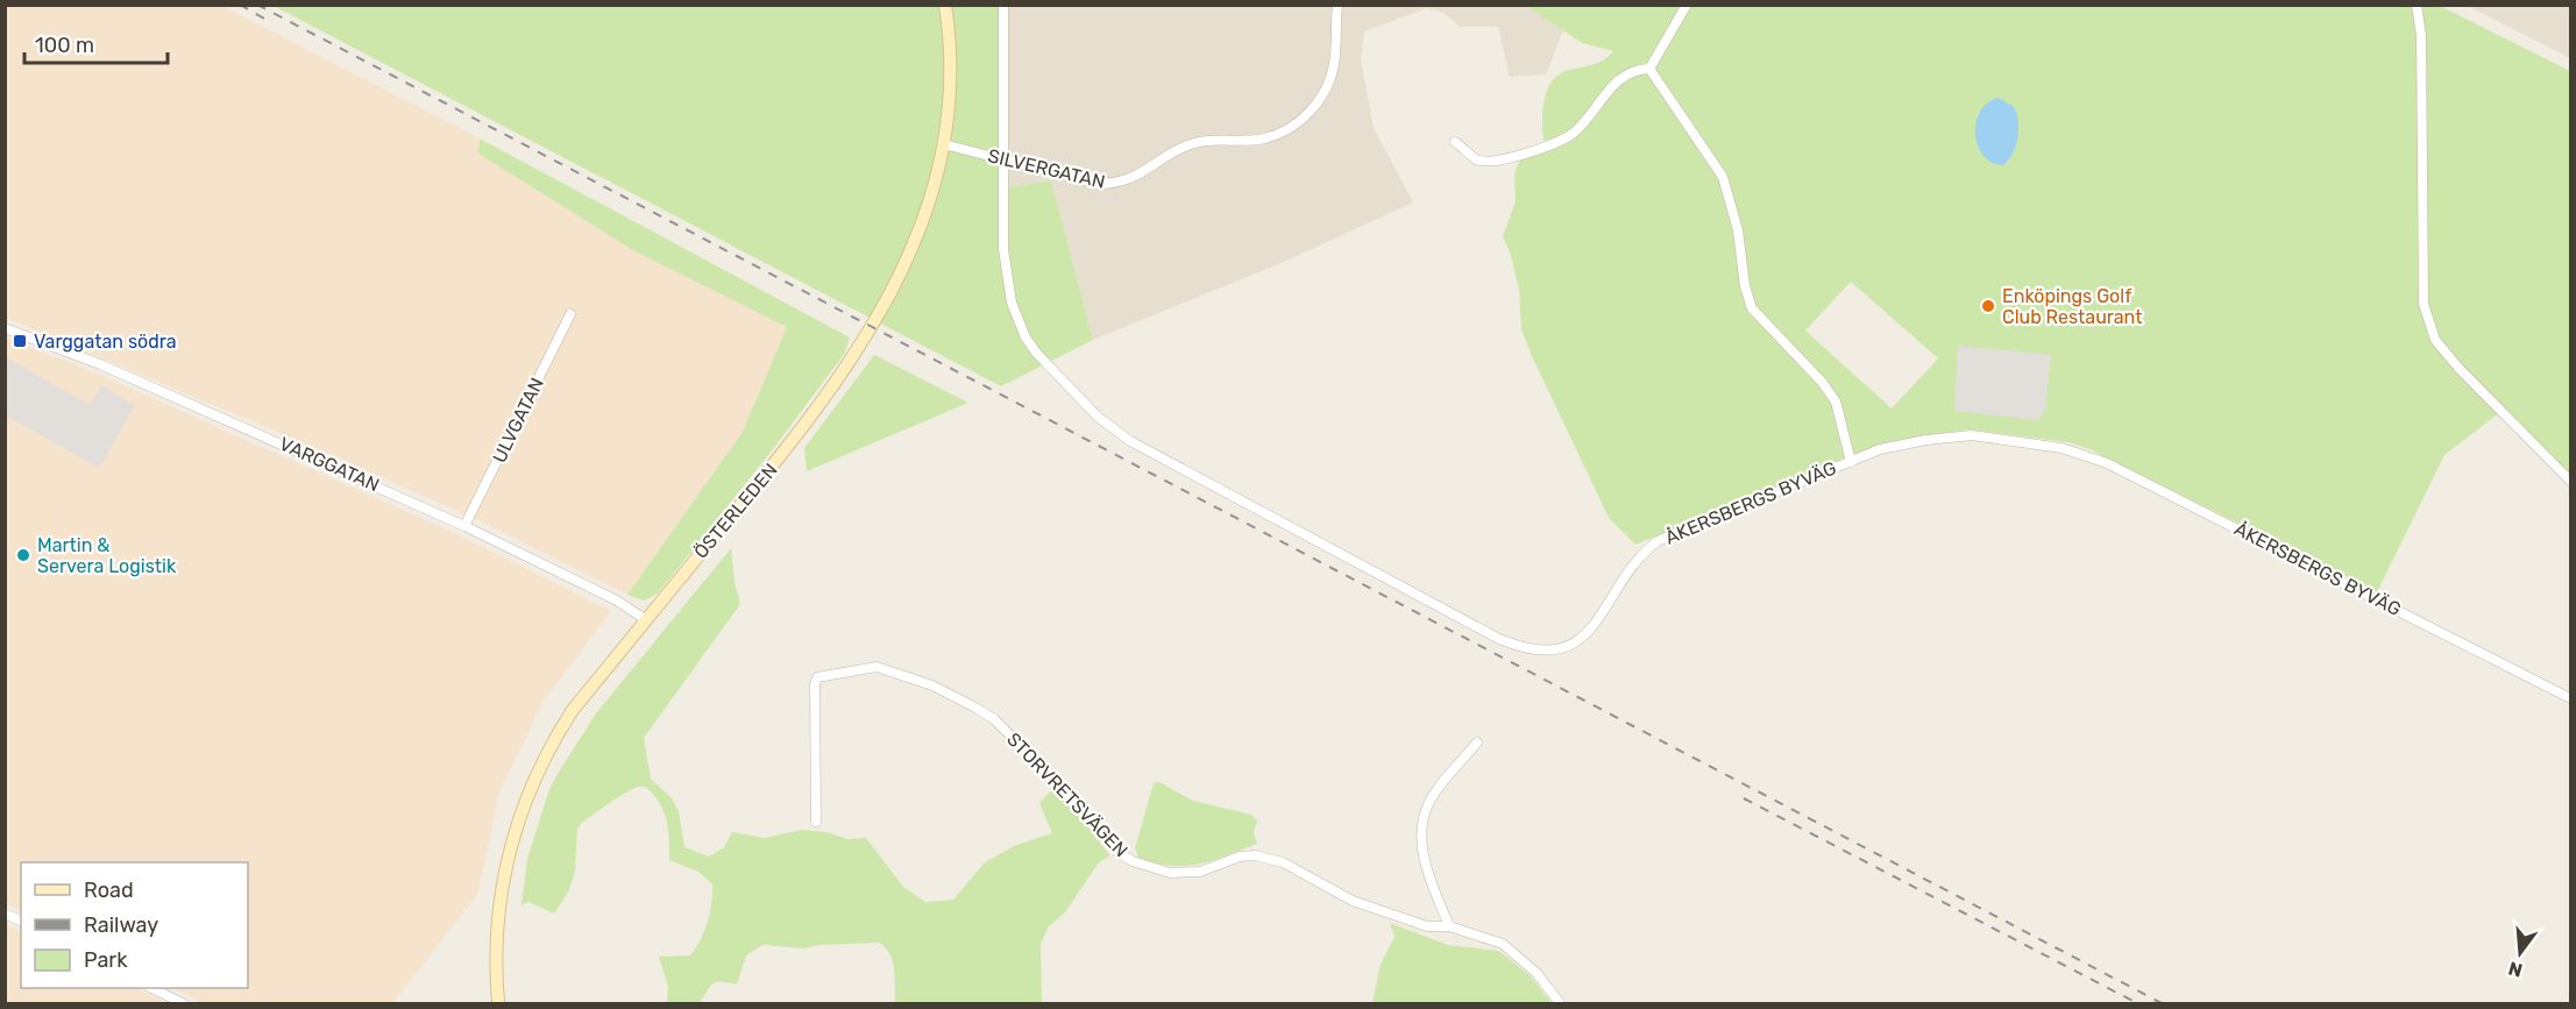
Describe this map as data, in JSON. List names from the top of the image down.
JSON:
{
  "streets": {
    "street": [
      "SILVERGATAN",
      "ULVGATAN",
      "VARGGATAN",
      "ÅKERSBERGS BYVÄG",
      "ÖSTERLEDEN",
      "STORVRETSVÄGEN"
    ]
  },
  "crossings": [
    ["SILVERGATAN", "ÅKERSBERGS BYVÄG"],
    ["SILVERGATAN", "ÖSTERLEDEN"],
    ["ULVGATAN", "VARGGATAN"],
    ["VARGGATAN", "ÖSTERLEDEN"]
  ],
  "places": {
    "other": ["Enköpings Golf Club Restaurant", "Martin & Servera Logistik"],
    "transit": ["Varggatan södra"]
  },
  "legend": ["Road", "Railway", "Park"],
  "scale_bar": "100 m",
  "north": "bottom"
}
